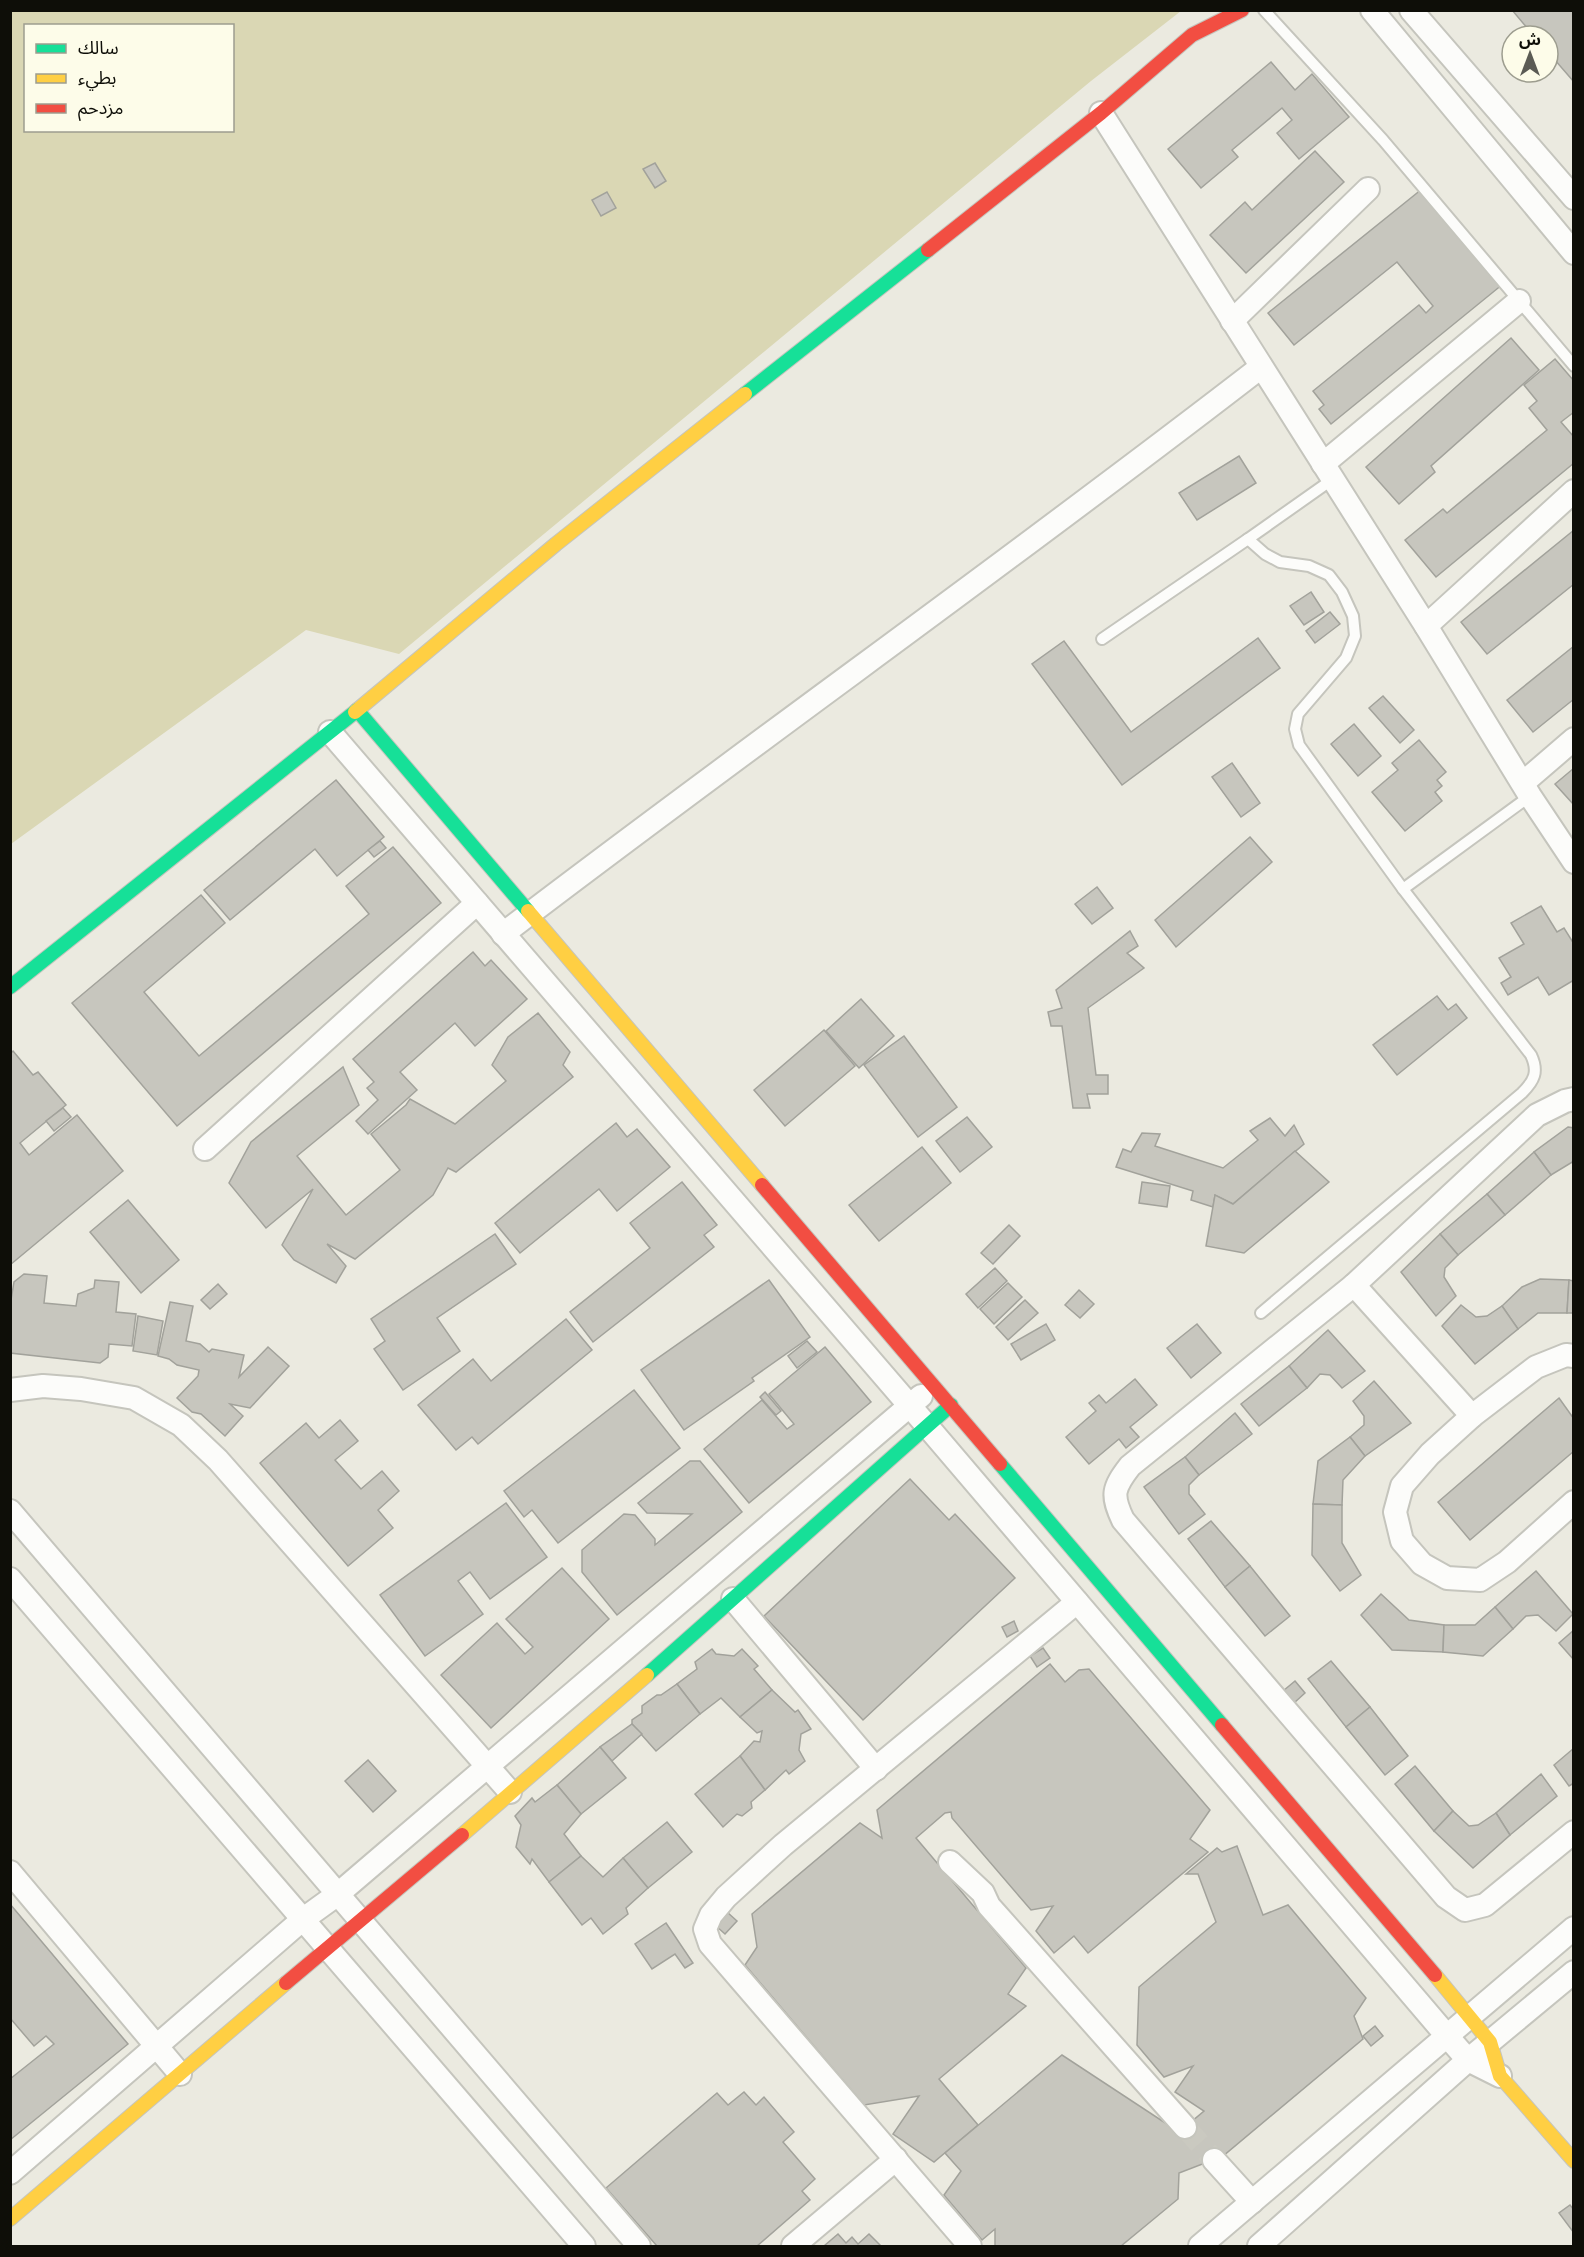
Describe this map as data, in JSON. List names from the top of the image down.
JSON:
{
  "legend": ["سالك", "بطيء", "مزدحم"],
  "north": "top"
}
